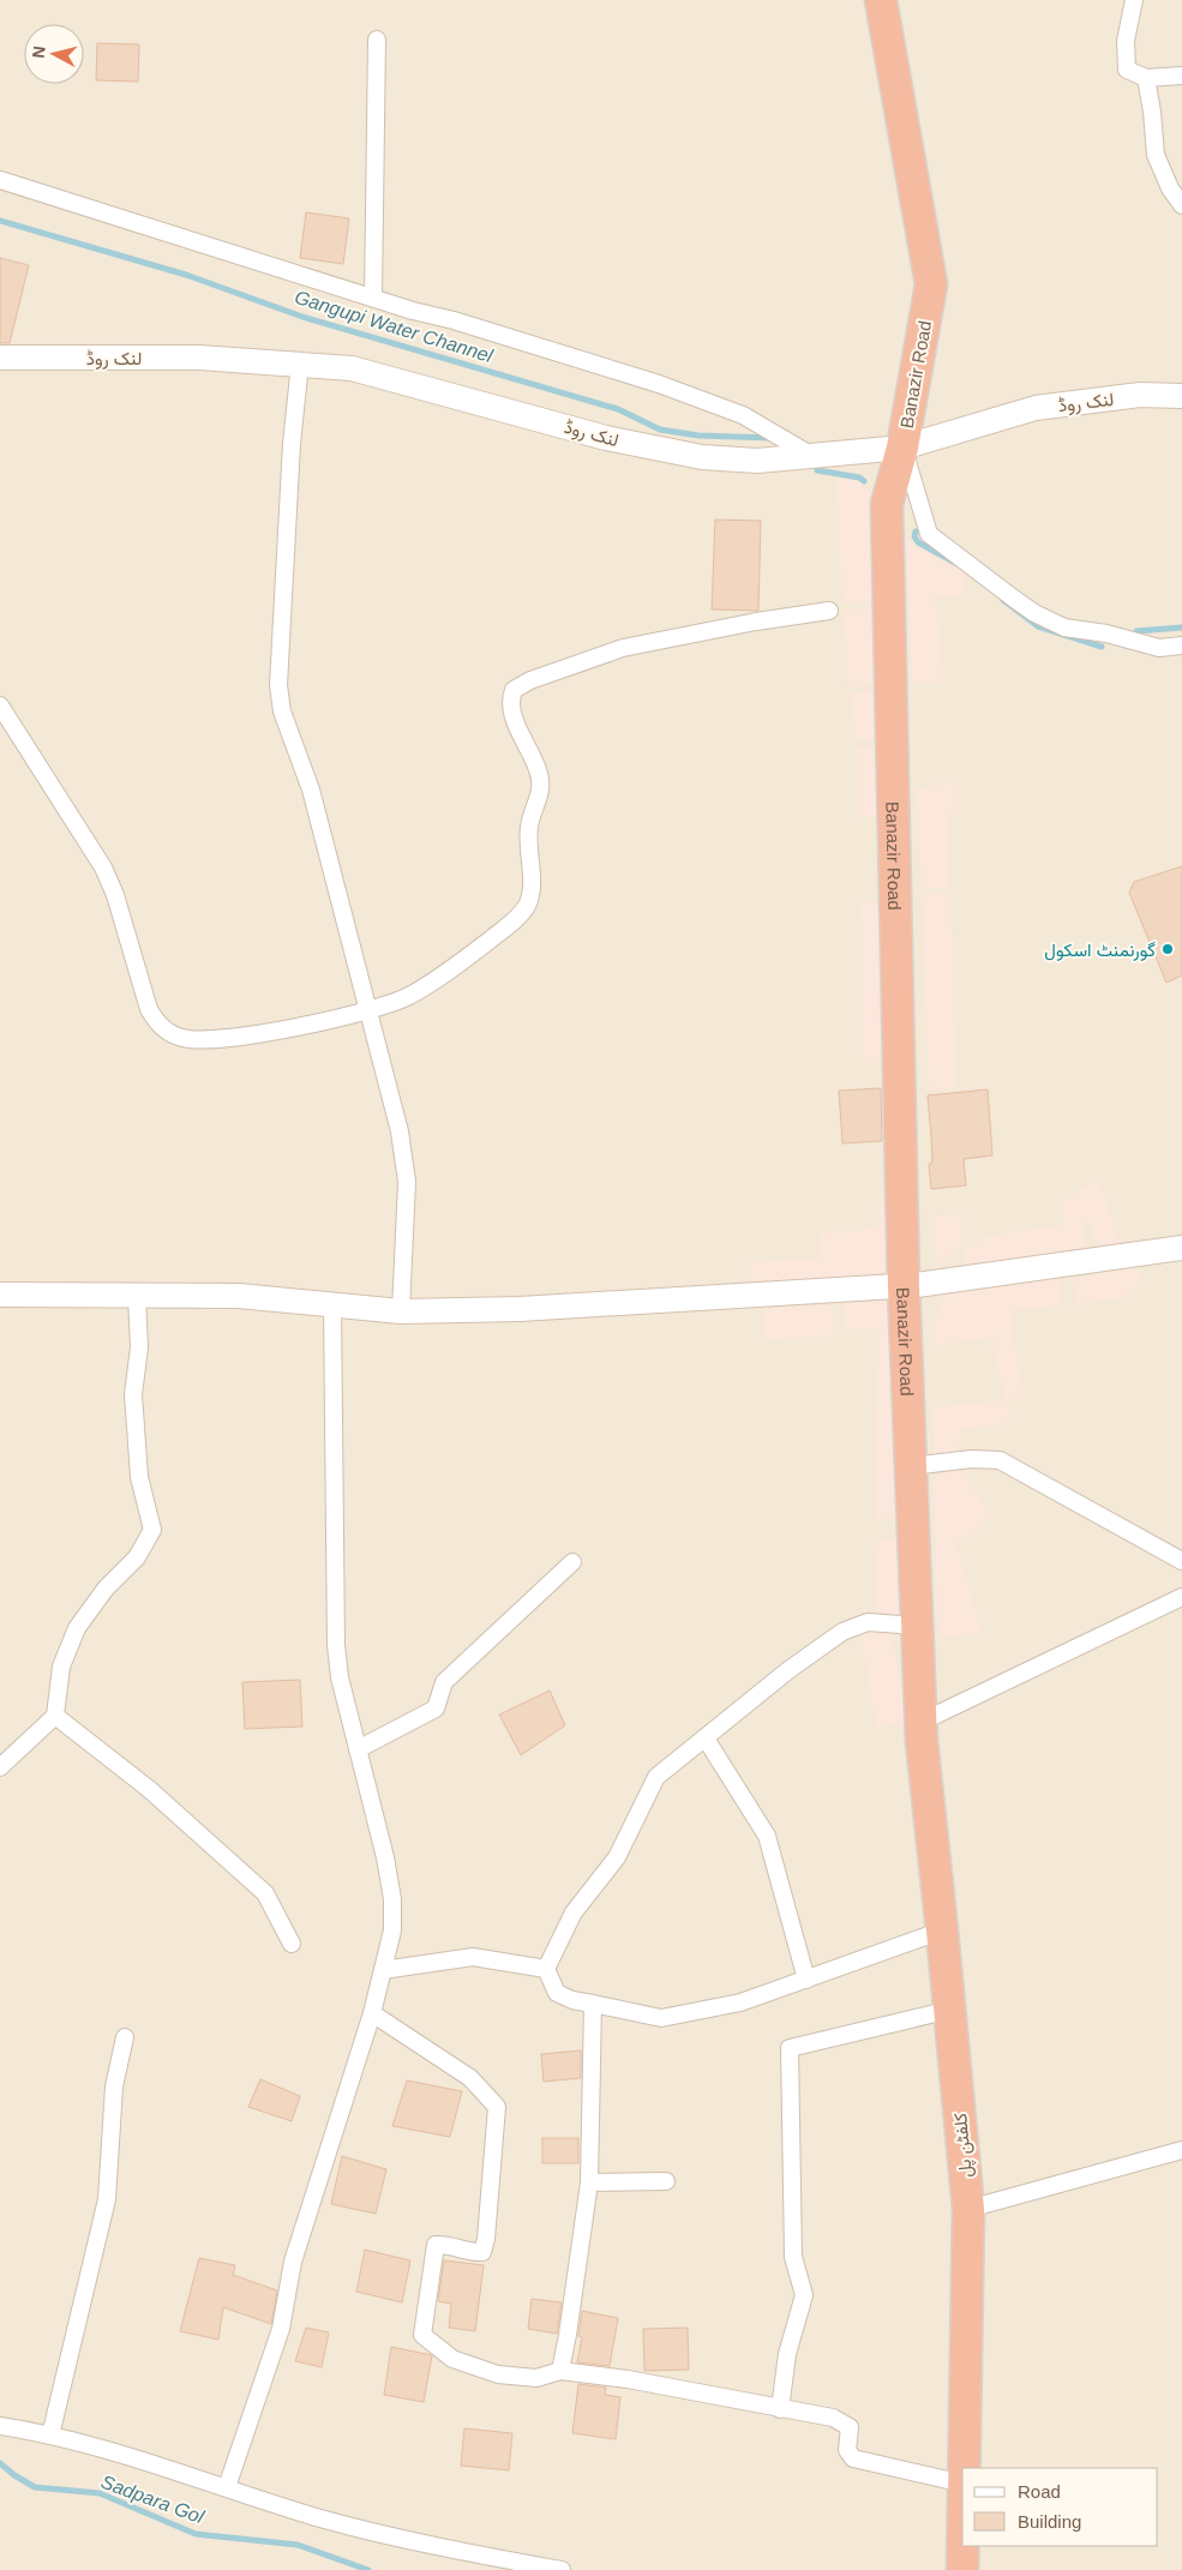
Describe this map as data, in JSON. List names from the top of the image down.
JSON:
{
  "streets": {
    "highway": ["Banazir Road", "کلفٹن پل"],
    "main road": ["لنک روڈ"]
  },
  "crossings": [
    ["لنک روڈ", "Banazir Road"],
    ["Banazir Road", "کلفٹن پل"]
  ],
  "water": ["Gangupi Water Channel", "Sadpara Gol"],
  "places": ["گورنمنٹ اسکول"],
  "legend": ["Road", "Building"],
  "north": "left"
}
